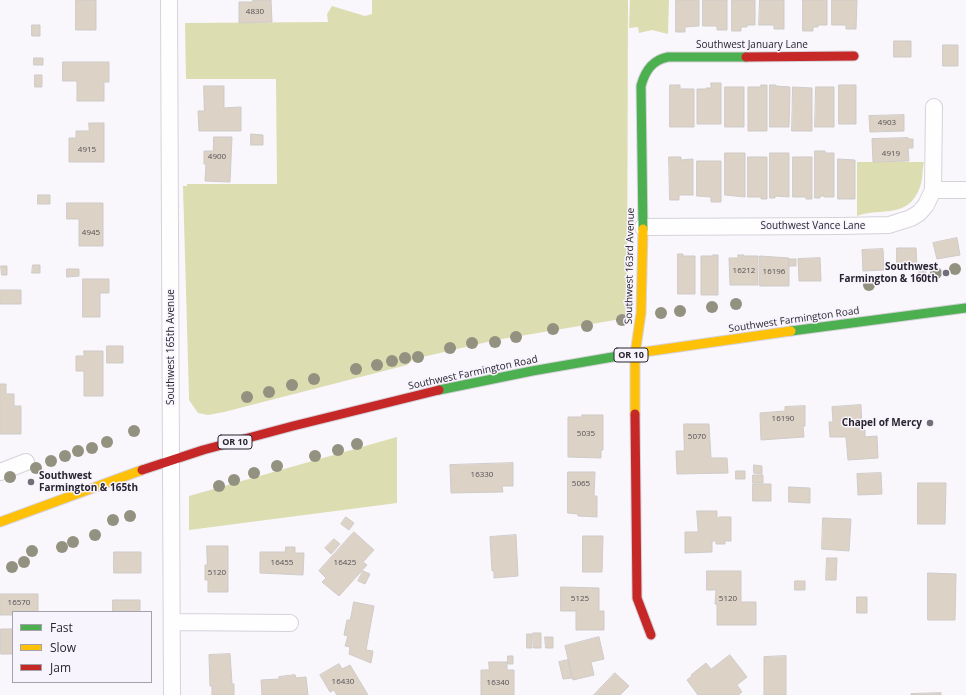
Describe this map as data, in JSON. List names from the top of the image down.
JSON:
{
  "streets": {
    "main road": [
      "Southwest January Lane",
      "Southwest 163rd Avenue",
      "Southwest Farmington Road",
      "OR 10"
    ],
    "street": ["Southwest Vance Lane", "Southwest 165th Avenue"]
  },
  "crossings": [
    ["Southwest January Lane", "Southwest 163rd Avenue"],
    ["Southwest Vance Lane", "Southwest 163rd Avenue"],
    ["Southwest 163rd Avenue", "Southwest Farmington Road"],
    ["Southwest Farmington Road", "Southwest 165th Avenue"]
  ],
  "places": ["Southwest Farmington & 160th", "Chapel of Mercy", "Southwest Farmington & 165th"],
  "house_numbers": [
    "4830",
    "4903",
    "4915",
    "4919",
    "4900",
    "4945",
    "16212",
    "16196",
    "16190",
    "5035",
    "5070",
    "16330",
    "5065",
    "16455",
    "16425",
    "5120",
    "5125",
    "5120",
    "16570",
    "16430",
    "16340"
  ],
  "legend": ["Fast", "Slow", "Jam"]
}
